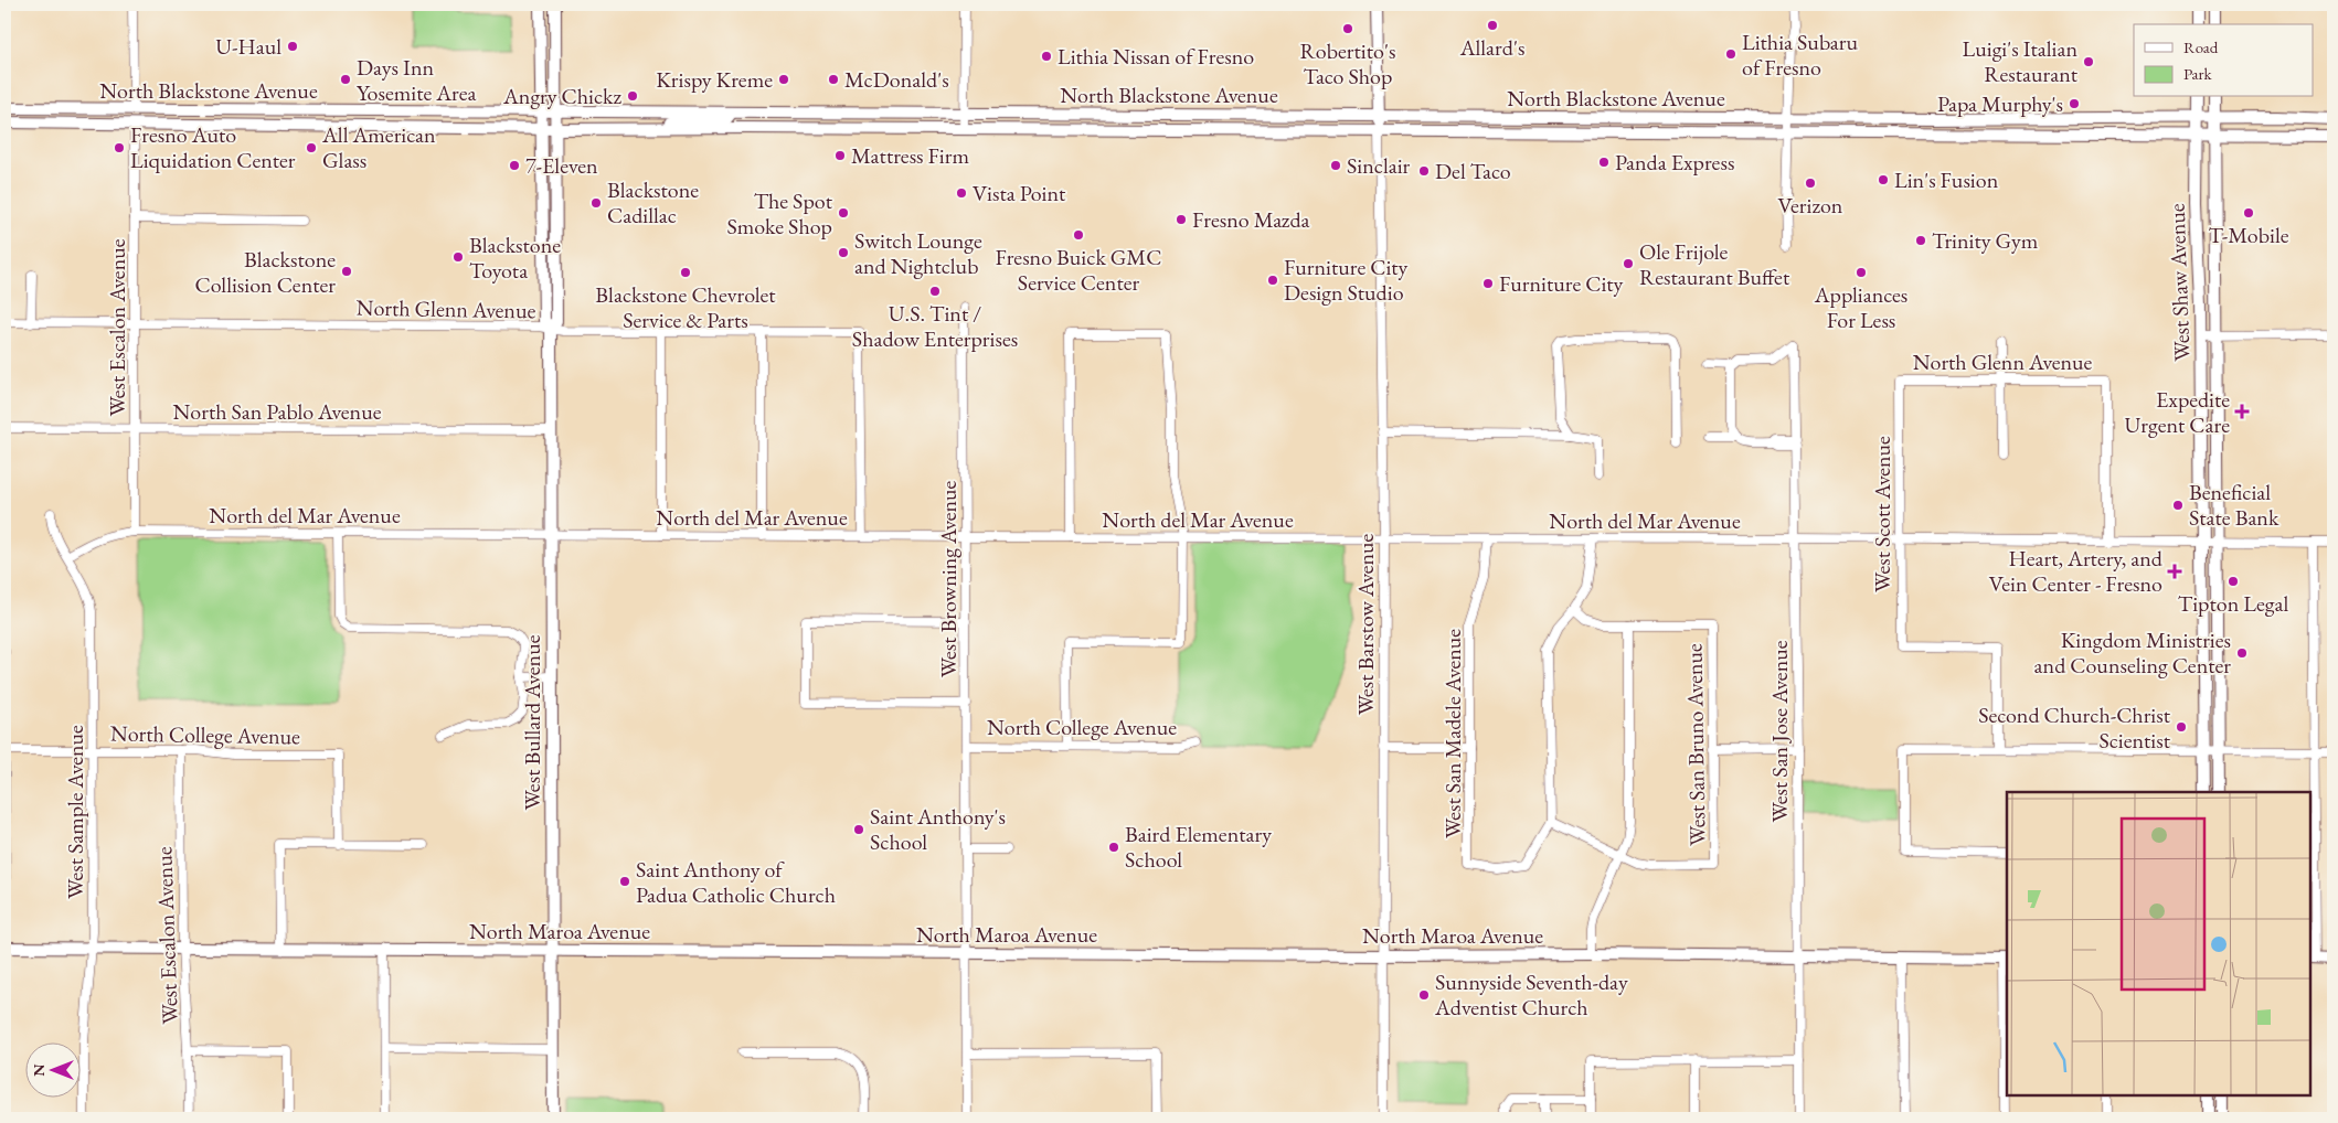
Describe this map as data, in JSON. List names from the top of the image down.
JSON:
{
  "streets": {
    "main road": [
      "North Blackstone Avenue",
      "West Shaw Avenue",
      "West Bullard Avenue",
      "North Maroa Avenue"
    ],
    "street": [
      "North Glenn Avenue",
      "West Escalon Avenue",
      "North San Pablo Avenue",
      "West Scott Avenue",
      "North del Mar Avenue",
      "West Browning Avenue",
      "West Barstow Avenue",
      "North College Avenue",
      "West San Jose Avenue",
      "West San Madele Avenue",
      "West San Bruno Avenue",
      "West Sample Avenue"
    ]
  },
  "crossings": [
    ["North Blackstone Avenue", "West Shaw Avenue"],
    ["North Blackstone Avenue", "West Escalon Avenue"],
    ["North Blackstone Avenue", "West Barstow Avenue"],
    ["North Blackstone Avenue", "West Bullard Avenue"],
    ["West Shaw Avenue", "North del Mar Avenue"],
    ["North Glenn Avenue", "West Escalon Avenue"],
    ["North Glenn Avenue", "West Scott Avenue"],
    ["North Glenn Avenue", "North del Mar Avenue"],
    ["North Glenn Avenue", "West Bullard Avenue"],
    ["West Escalon Avenue", "North San Pablo Avenue"],
    ["West Escalon Avenue", "North del Mar Avenue"],
    ["West Escalon Avenue", "North College Avenue"],
    ["West Escalon Avenue", "North Maroa Avenue"],
    ["North San Pablo Avenue", "West Bullard Avenue"],
    ["West Scott Avenue", "North del Mar Avenue"],
    ["North del Mar Avenue", "West Browning Avenue"],
    ["North del Mar Avenue", "West Barstow Avenue"],
    ["North del Mar Avenue", "West Bullard Avenue"],
    ["North del Mar Avenue", "West San Jose Avenue"],
    ["North del Mar Avenue", "West San Madele Avenue"],
    ["North del Mar Avenue", "West Sample Avenue"],
    ["West Browning Avenue", "North College Avenue"],
    ["West Browning Avenue", "North Maroa Avenue"],
    ["West Barstow Avenue", "North Maroa Avenue"],
    ["West Bullard Avenue", "North Maroa Avenue"],
    ["North College Avenue", "West Sample Avenue"],
    ["West San Jose Avenue", "North Maroa Avenue"],
    ["West Sample Avenue", "North Maroa Avenue"]
  ],
  "places": {
    "other": [
      "Allard's",
      "Robertito's Taco Shop",
      "U-Haul",
      "Lithia Subaru of Fresno",
      "Lithia Nissan of Fresno",
      "Luigi's Italian Restaurant",
      "Days Inn Yosemite Area",
      "Krispy Kreme",
      "McDonald's",
      "Angry Chickz",
      "Papa Murphy's",
      "Fresno Auto Liquidation Center",
      "All American Glass",
      "Mattress Firm",
      "Panda Express",
      "7-Eleven",
      "Sinclair",
      "Del Taco",
      "Lin's Fusion",
      "Verizon",
      "Vista Point",
      "Blackstone Cadillac",
      "The Spot Smoke Shop",
      "T-Mobile",
      "Fresno Mazda",
      "Fresno Buick GMC Service Center",
      "Trinity Gym",
      "Switch Lounge and Nightclub",
      "Blackstone Toyota",
      "Ole Frijole Restaurant Buffet",
      "Blackstone Collision Center",
      "Blackstone Chevrolet Service & Parts",
      "Appliances For Less",
      "Furniture City Design Studio",
      "Furniture City",
      "U.S. Tint / Shadow Enterprises",
      "Beneficial State Bank",
      "Tipton Legal",
      "Kingdom Ministries and Counseling Center",
      "Second Church-Christ Scientist",
      "Saint Anthony's School",
      "Baird Elementary School",
      "Saint Anthony of Padua Catholic Church",
      "Sunnyside Seventh-day Adventist Church"
    ],
    "health": ["Expedite Urgent Care", "Heart, Artery, and Vein Center - Fresno"]
  },
  "legend": ["Road", "Park"],
  "north": "left"
}
